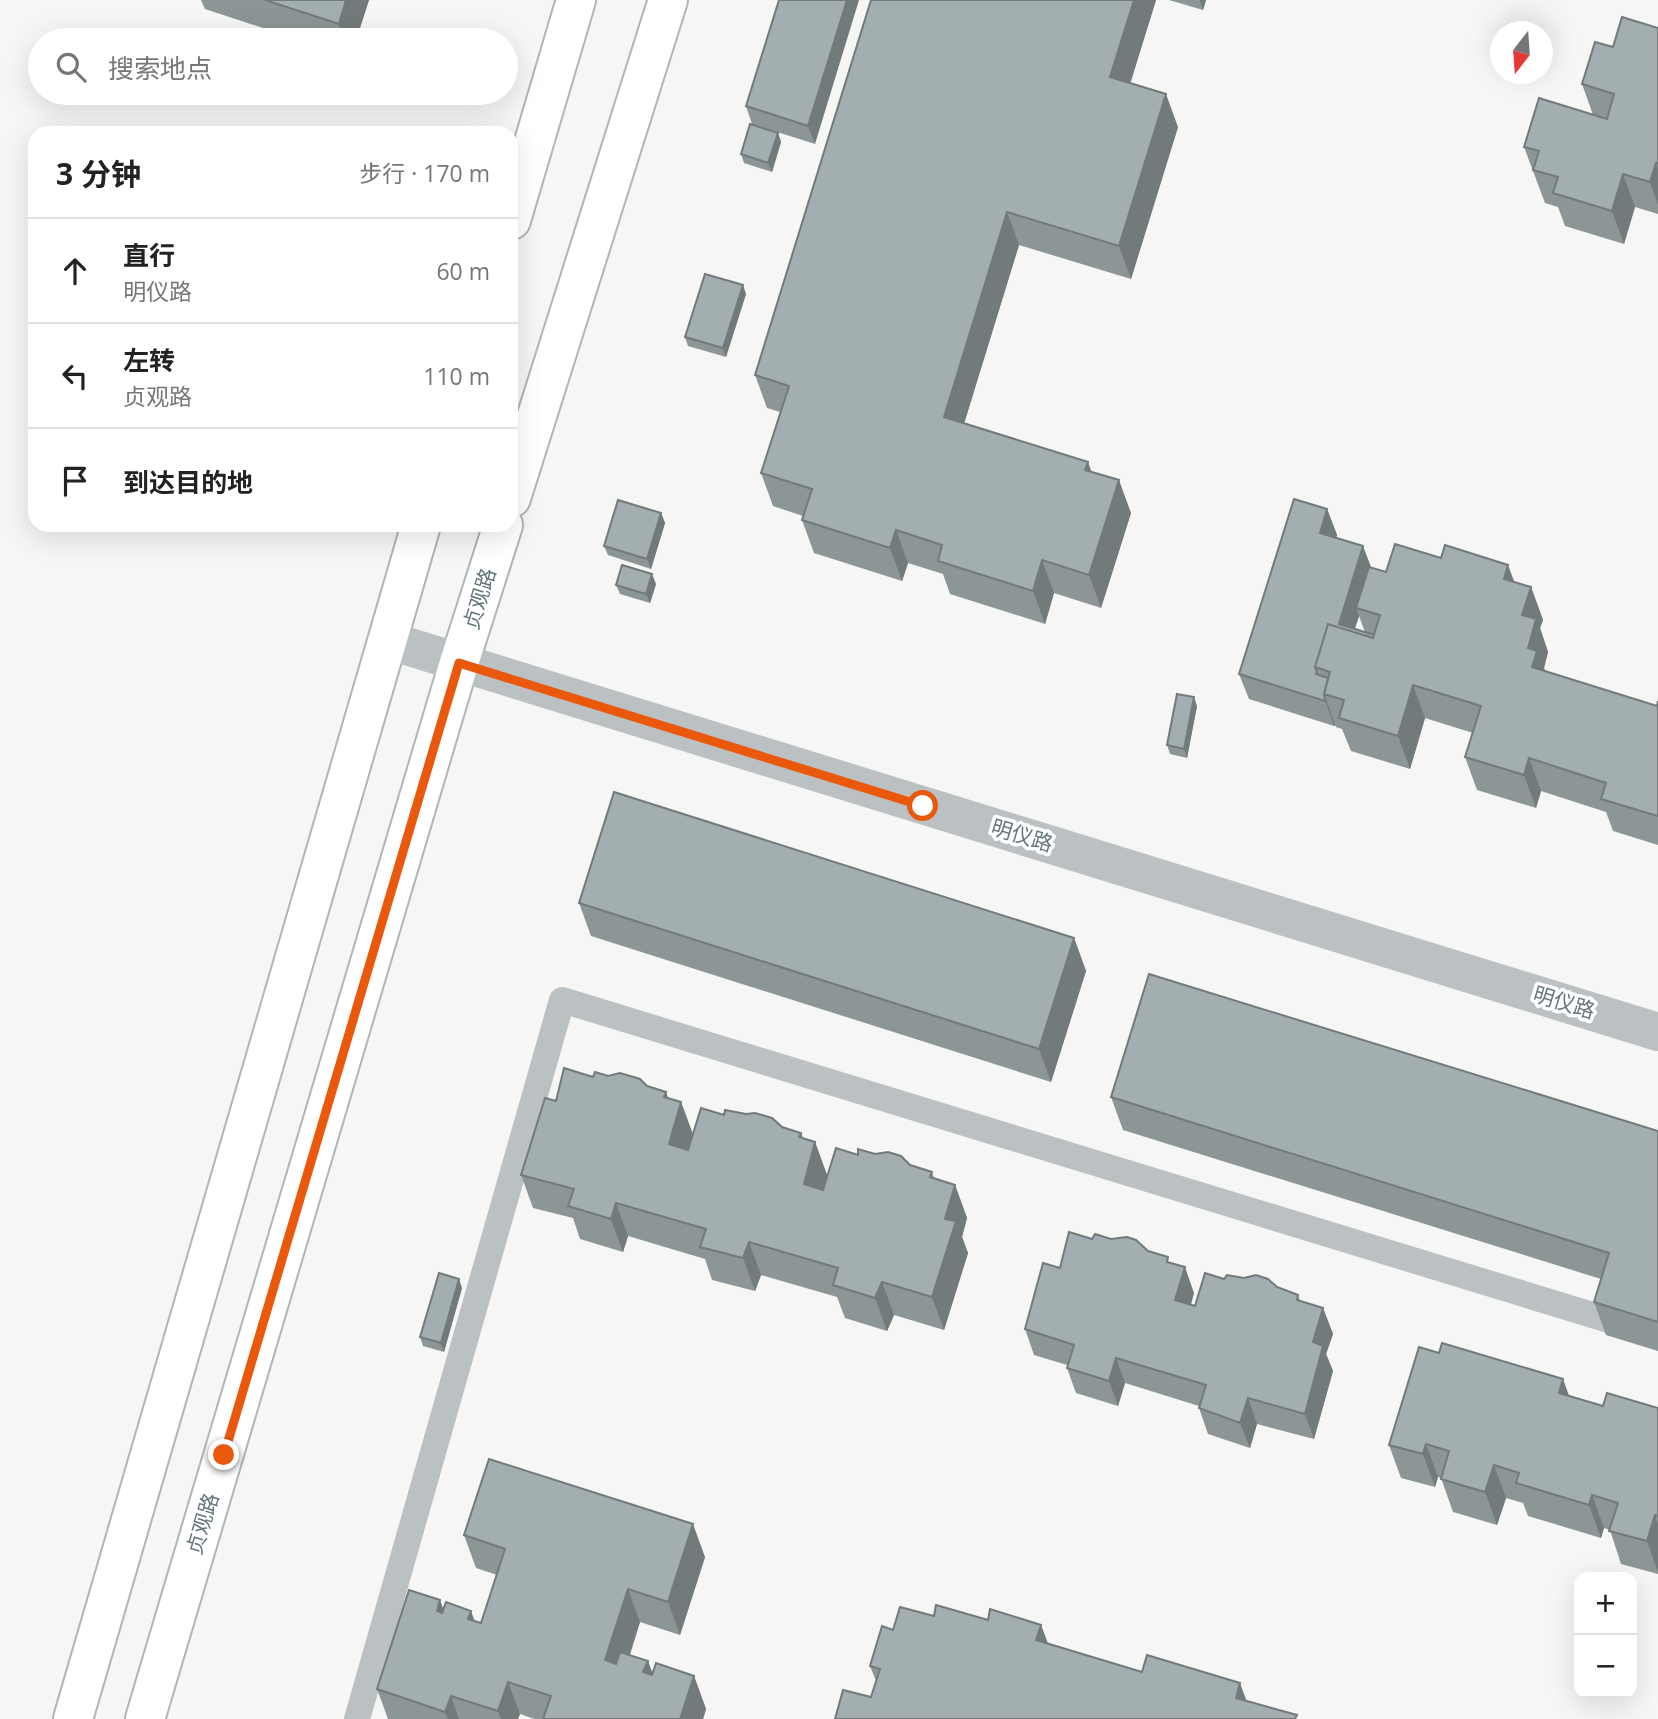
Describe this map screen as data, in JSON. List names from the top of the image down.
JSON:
{
  "streets": {
    "main road": ["贞观路"],
    "street": ["明仪路"]
  },
  "crossings": [
    ["贞观路", "明仪路"]
  ],
  "north": "bottom",
  "page": {
    "search": "搜索地点",
    "heading": ["3 分钟", "步行 · 170 m"],
    "list": [
      ["直行", "明仪路", "60 m"],
      ["左转", "贞观路", "110 m"],
      "到达目的地"
    ],
    "map_buttons": ["+", "−"]
  }
}
